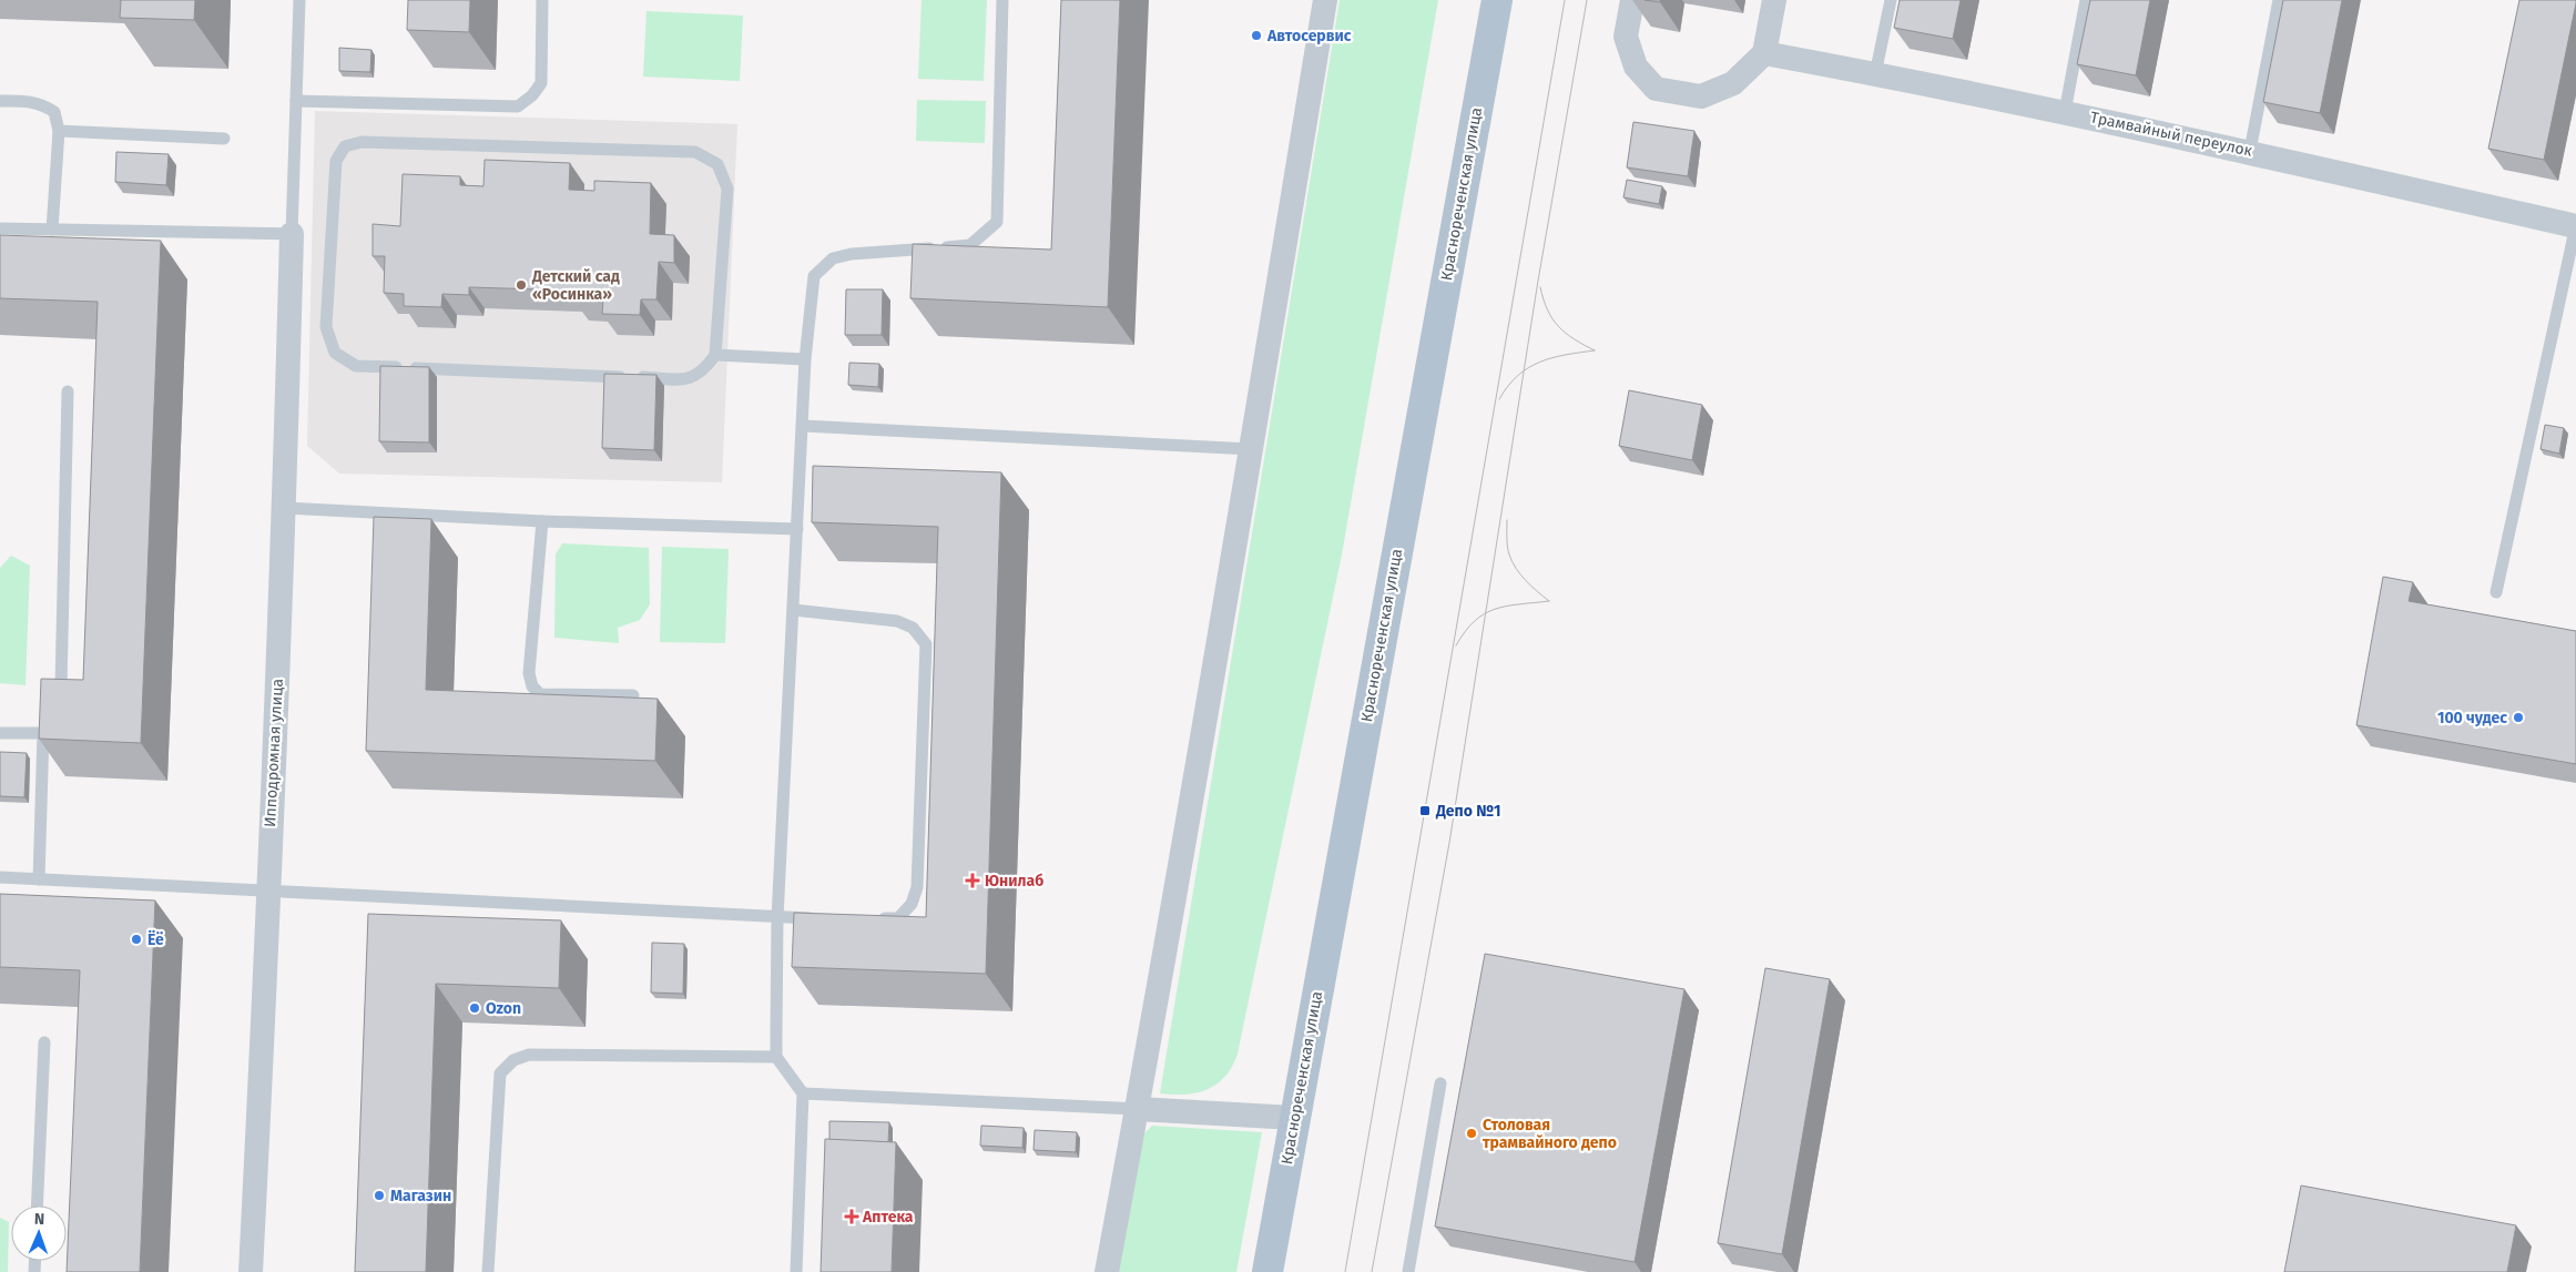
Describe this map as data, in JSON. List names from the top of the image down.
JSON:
{
  "streets": {
    "main road": ["Краснореченская улица"],
    "street": ["Трамвайный переулок", "Ипподромная улица"]
  },
  "places": {
    "other": [
      "Автосервис",
      "Детский сад «Росинка»",
      "100 чудес",
      "Ёё",
      "Ozon",
      "Столовая трамвайного депо",
      "Магазин"
    ],
    "transit": ["Депо №1"],
    "health": ["Юнилаб", "Аптека"]
  },
  "north": "top"
}
